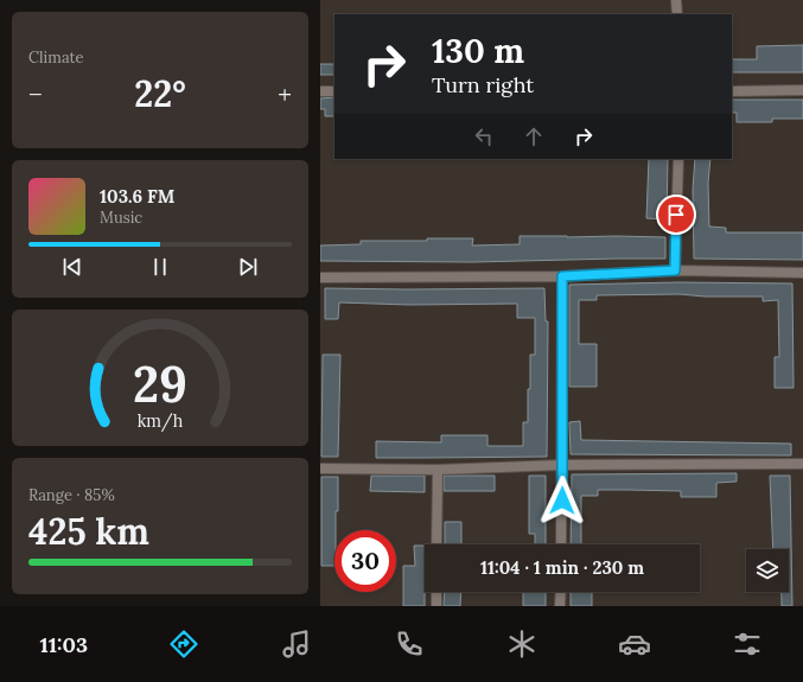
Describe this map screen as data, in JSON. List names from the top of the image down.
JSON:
{
  "page": {
    "tile": [
      "Climate",
      ["Range · 85%", "425 km"]
    ],
    "turn": ["130 m", "Turn right"],
    "heat": ["−", "22°", "+"],
    "song": ["103.6 FM", "Music"],
    "limit": "30",
    "trip": "11:04 · 1 min · 230 m",
    "tabs": "11:03",
    "gauge": ["29", "km/h"]
  }
}
